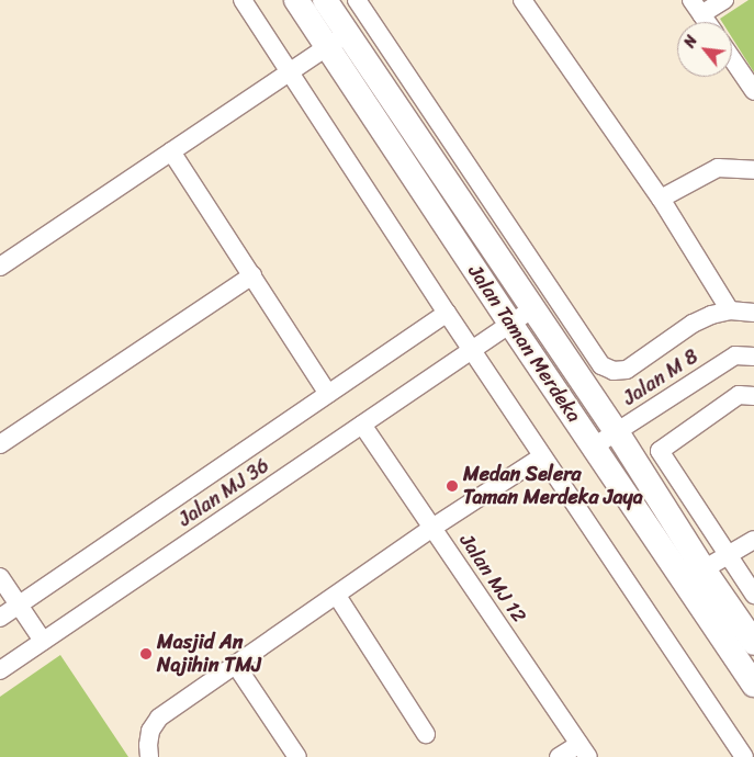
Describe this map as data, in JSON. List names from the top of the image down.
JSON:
{
  "streets": {
    "main road": ["Jalan Taman Merdeka"],
    "street": ["Jalan M 8", "Jalan MJ 36", "Jalan MJ 12"]
  },
  "crossings": [
    ["Jalan Taman Merdeka", "Jalan M 8"],
    ["Jalan Taman Merdeka", "Jalan MJ 36"],
    ["Jalan MJ 36", "Jalan MJ 12"]
  ],
  "places": ["Medan Selera Taman Merdeka Jaya", "Masjid An Najihin TMJ"],
  "north": "top left"
}
